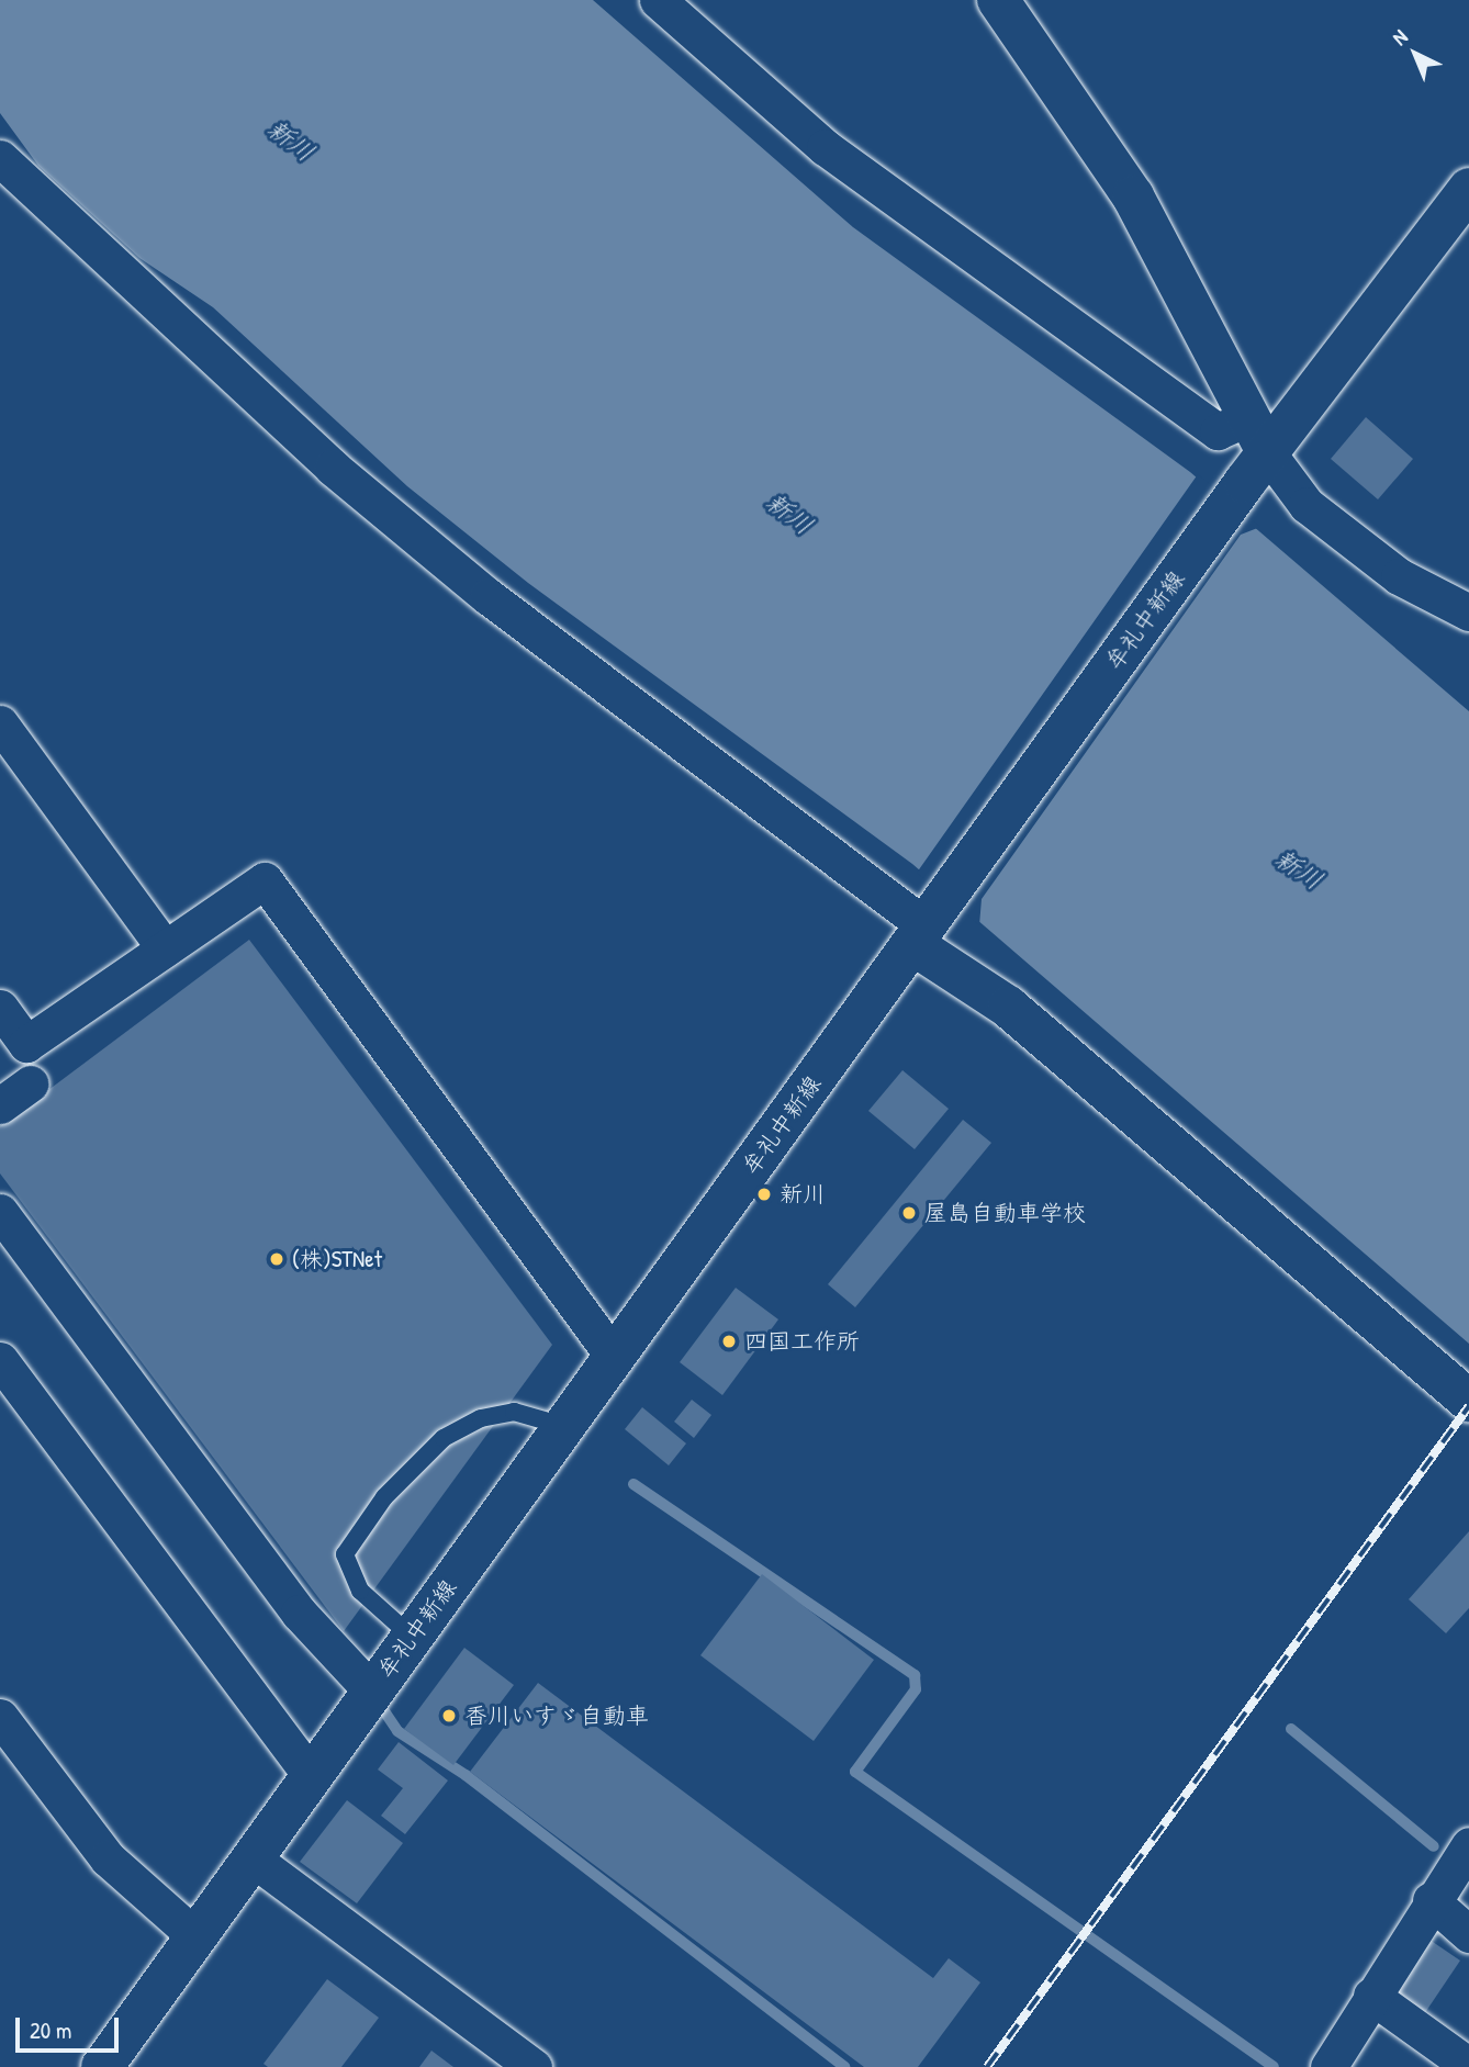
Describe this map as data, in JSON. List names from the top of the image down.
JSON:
{
  "streets": {
    "main road": ["牟礼中新線"]
  },
  "water": ["新川"],
  "places": [
    "新川",
    "屋島自動車学校",
    "(株)STNet",
    "四国工作所",
    "香川いすゞ自動車"
  ],
  "scale_bar": "20 m",
  "north": "top left"
}
